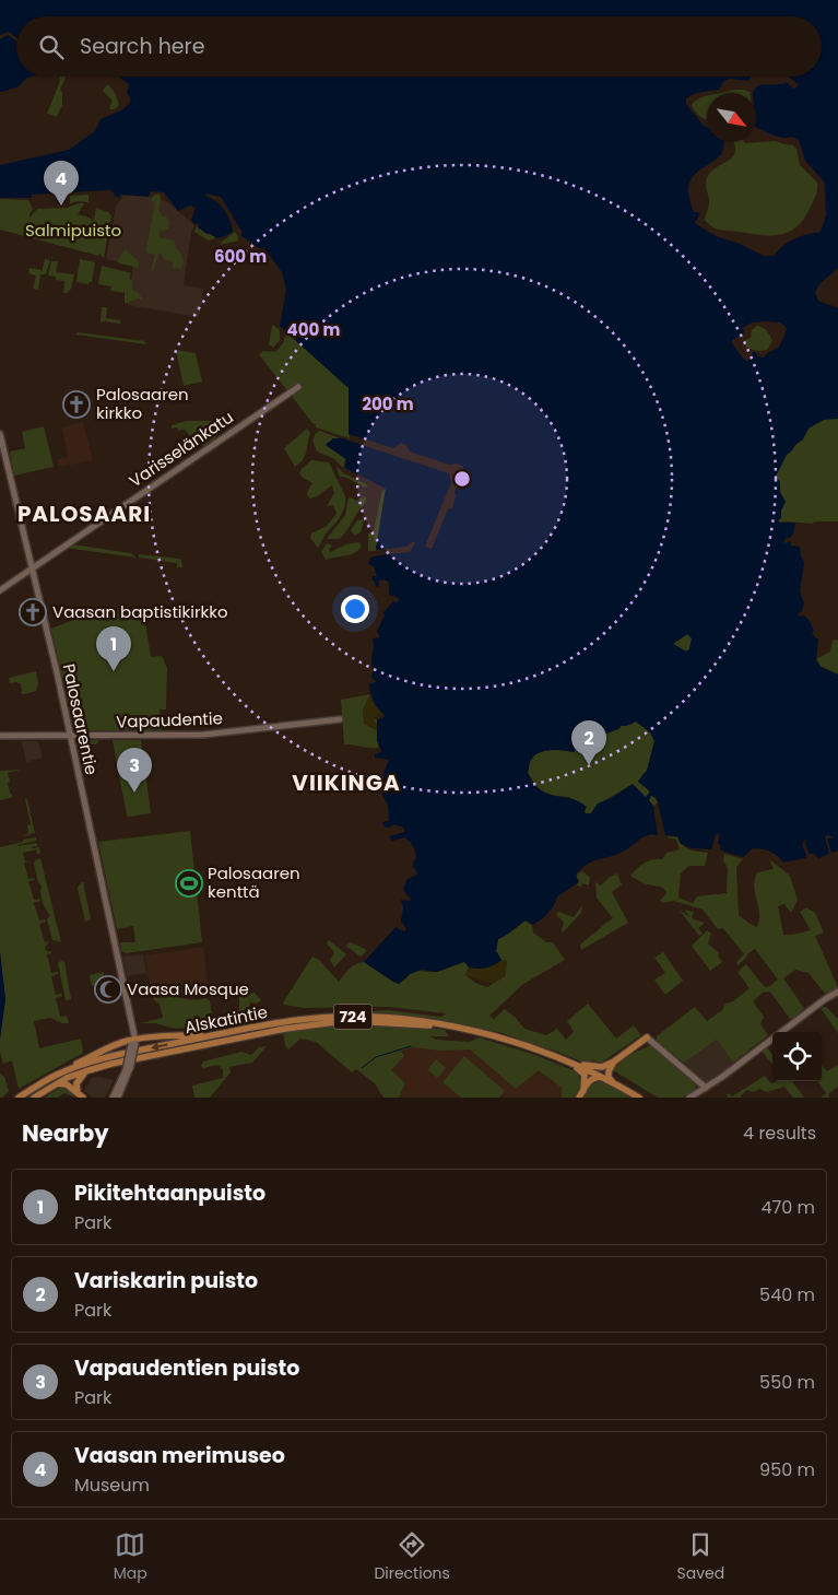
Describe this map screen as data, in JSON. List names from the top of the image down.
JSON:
{
  "streets": {
    "main road": ["724", "Alskatintie"],
    "street": ["Varisselänkatu", "Palosaarentie", "Vapaudentie"]
  },
  "crossings": [
    ["Varisselänkatu", "Palosaarentie"],
    ["Palosaarentie", "Vapaudentie"]
  ],
  "districts": ["PALOSAARI", "VIIKINGA"],
  "parks": ["Salmipuisto"],
  "places": {
    "church": ["Palosaaren kirkko", "Vaasan baptistikirkko"],
    "sports": ["Palosaaren kenttä"],
    "mosque": ["Vaasa Mosque"]
  },
  "north": "bottom right",
  "page": {
    "search": "Search here",
    "pins": [
      "4",
      "1",
      "2",
      "3"
    ],
    "heading": ["Nearby", "4 results"],
    "list": [
      {
        "mark": "1",
        "name": "Pikitehtaanpuisto",
        "note": "Park",
        "value": "470 m"
      },
      {
        "mark": "2",
        "name": "Variskarin puisto",
        "note": "Park",
        "value": "540 m"
      },
      {
        "mark": "3",
        "name": "Vapaudentien puisto",
        "note": "Park",
        "value": "550 m"
      },
      {
        "mark": "4",
        "name": "Vaasan merimuseo",
        "note": "Museum",
        "value": "950 m"
      }
    ],
    "nav": ["Map", "Directions", "Saved"]
  },
  "rings": ["600 m", "400 m", "200 m"]
}
